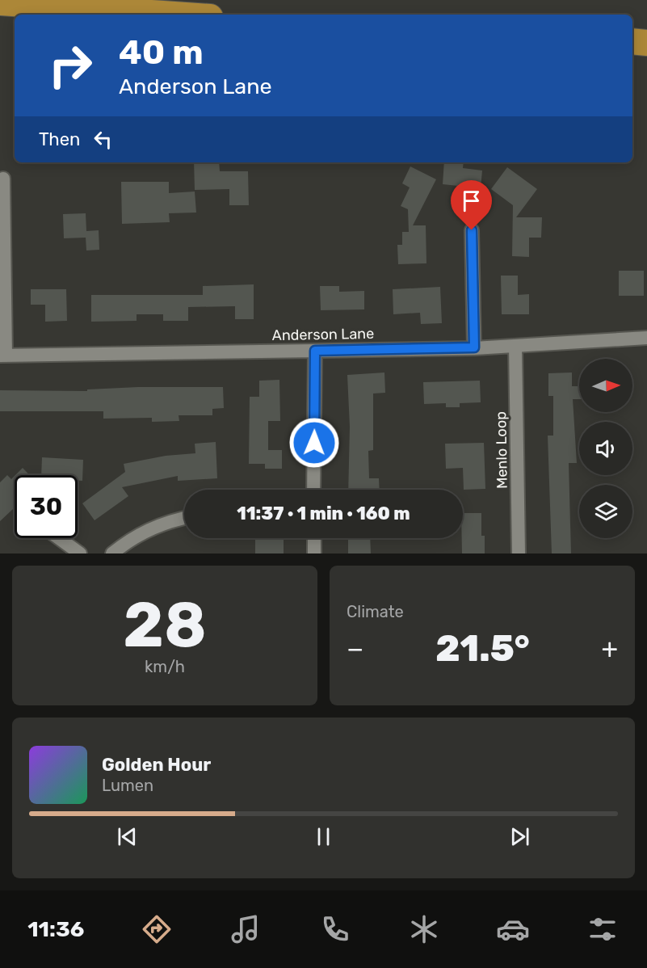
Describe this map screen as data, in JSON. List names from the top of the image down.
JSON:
{
  "streets": {
    "street": ["Anderson Lane", "Menlo Loop"]
  },
  "crossings": [
    ["Anderson Lane", "Menlo Loop"]
  ],
  "north": "right",
  "page": {
    "turn": ["40 m", "Anderson Lane"],
    "then": "Then",
    "limit": "30",
    "trip": "11:37 · 1 min · 160 m",
    "tile": [
      ["28", "km/h"],
      "Climate"
    ],
    "heat": ["−", "21.5°", "+"],
    "song": ["Golden Hour", "Lumen"],
    "tabs": "11:36"
  }
}
